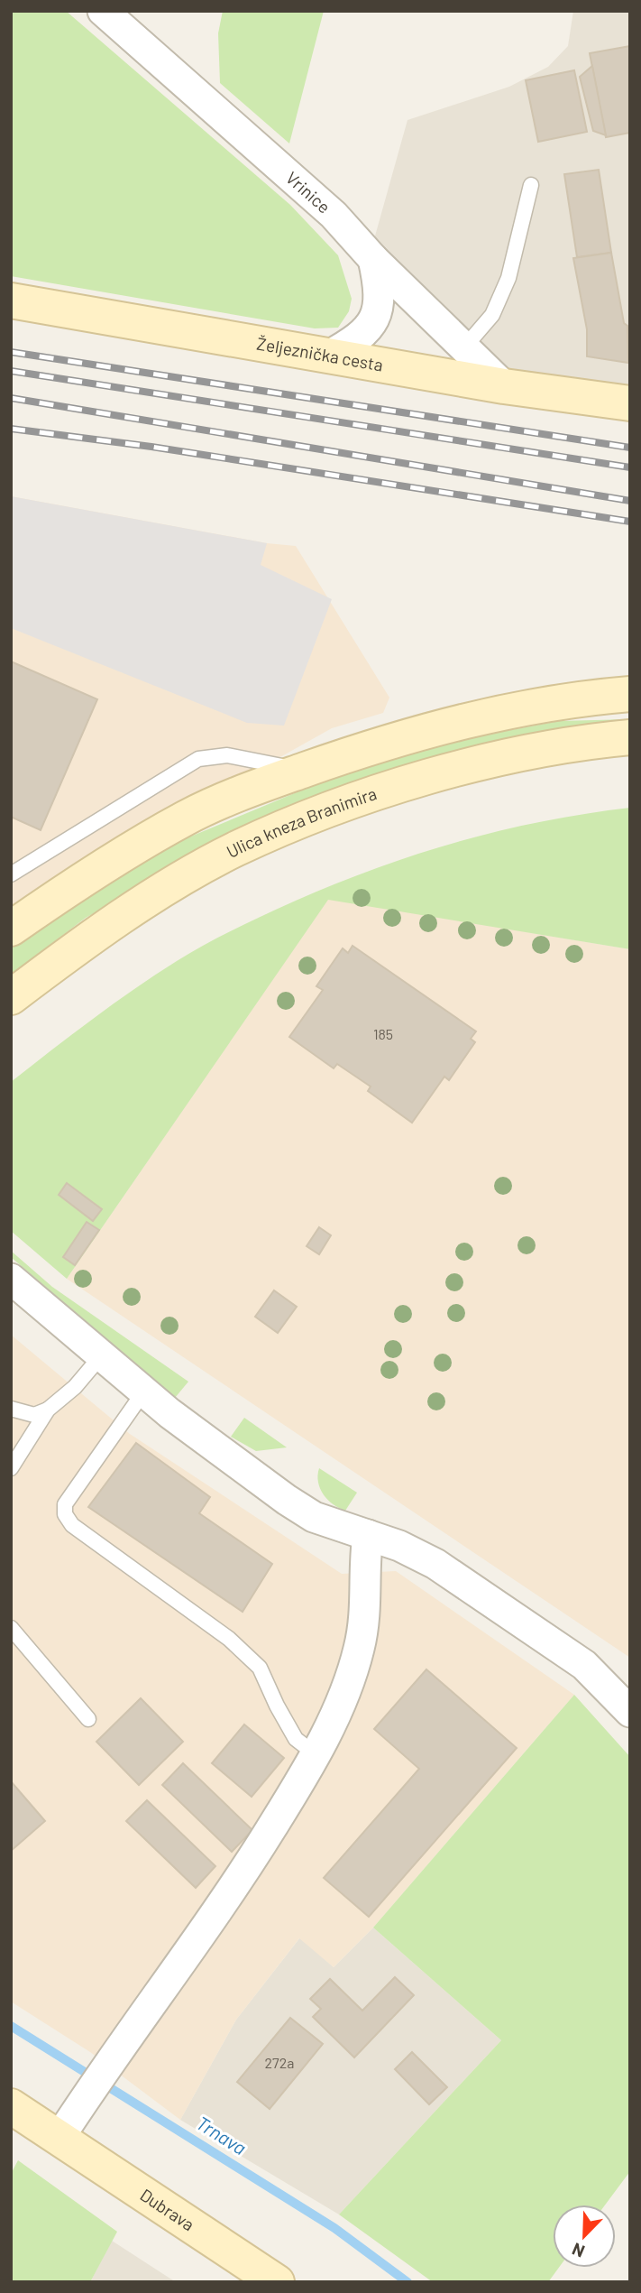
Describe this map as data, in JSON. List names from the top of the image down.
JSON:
{
  "streets": {
    "main road": ["Željeznička cesta", "Ulica kneza Branimira", "Dubrava"],
    "street": ["Vrinice"]
  },
  "crossings": [
    ["Vrinice", "Željeznička cesta"]
  ],
  "water": ["Trnava"],
  "house_numbers": ["185", "272a"],
  "north": "bottom left"
}
